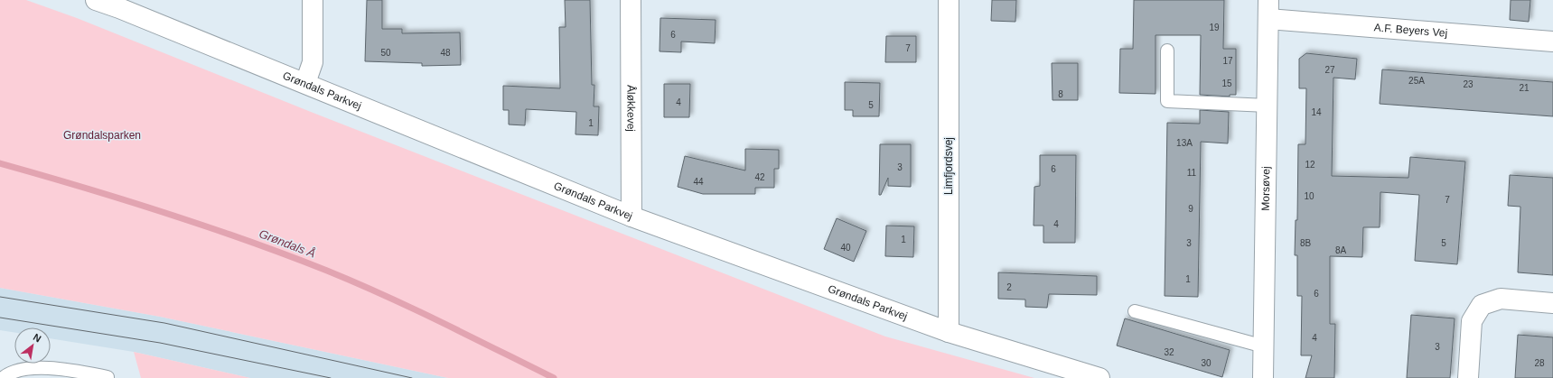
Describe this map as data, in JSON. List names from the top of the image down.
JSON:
{
  "streets": {
    "street": [
      "A.F. Beyers Vej",
      "Grøndals Parkvej",
      "Åløkkevej",
      "Limfjordsvej",
      "Morsøvej"
    ]
  },
  "crossings": [
    ["A.F. Beyers Vej", "Morsøvej"],
    ["Grøndals Parkvej", "Åløkkevej"],
    ["Grøndals Parkvej", "Limfjordsvej"]
  ],
  "water": ["Grøndals Å"],
  "parks": ["Grøndalsparken"],
  "house_numbers": [
    "19",
    "6",
    "7",
    "50",
    "48",
    "17",
    "27",
    "25A",
    "15",
    "23",
    "21",
    "8",
    "4",
    "5",
    "14",
    "1",
    "13A",
    "12",
    "3",
    "6",
    "11",
    "42",
    "44",
    "10",
    "7",
    "9",
    "4",
    "1",
    "3",
    "8B",
    "5",
    "40",
    "8A",
    "1",
    "2",
    "6",
    "4",
    "3",
    "32",
    "30",
    "28"
  ],
  "north": "top right"
}
